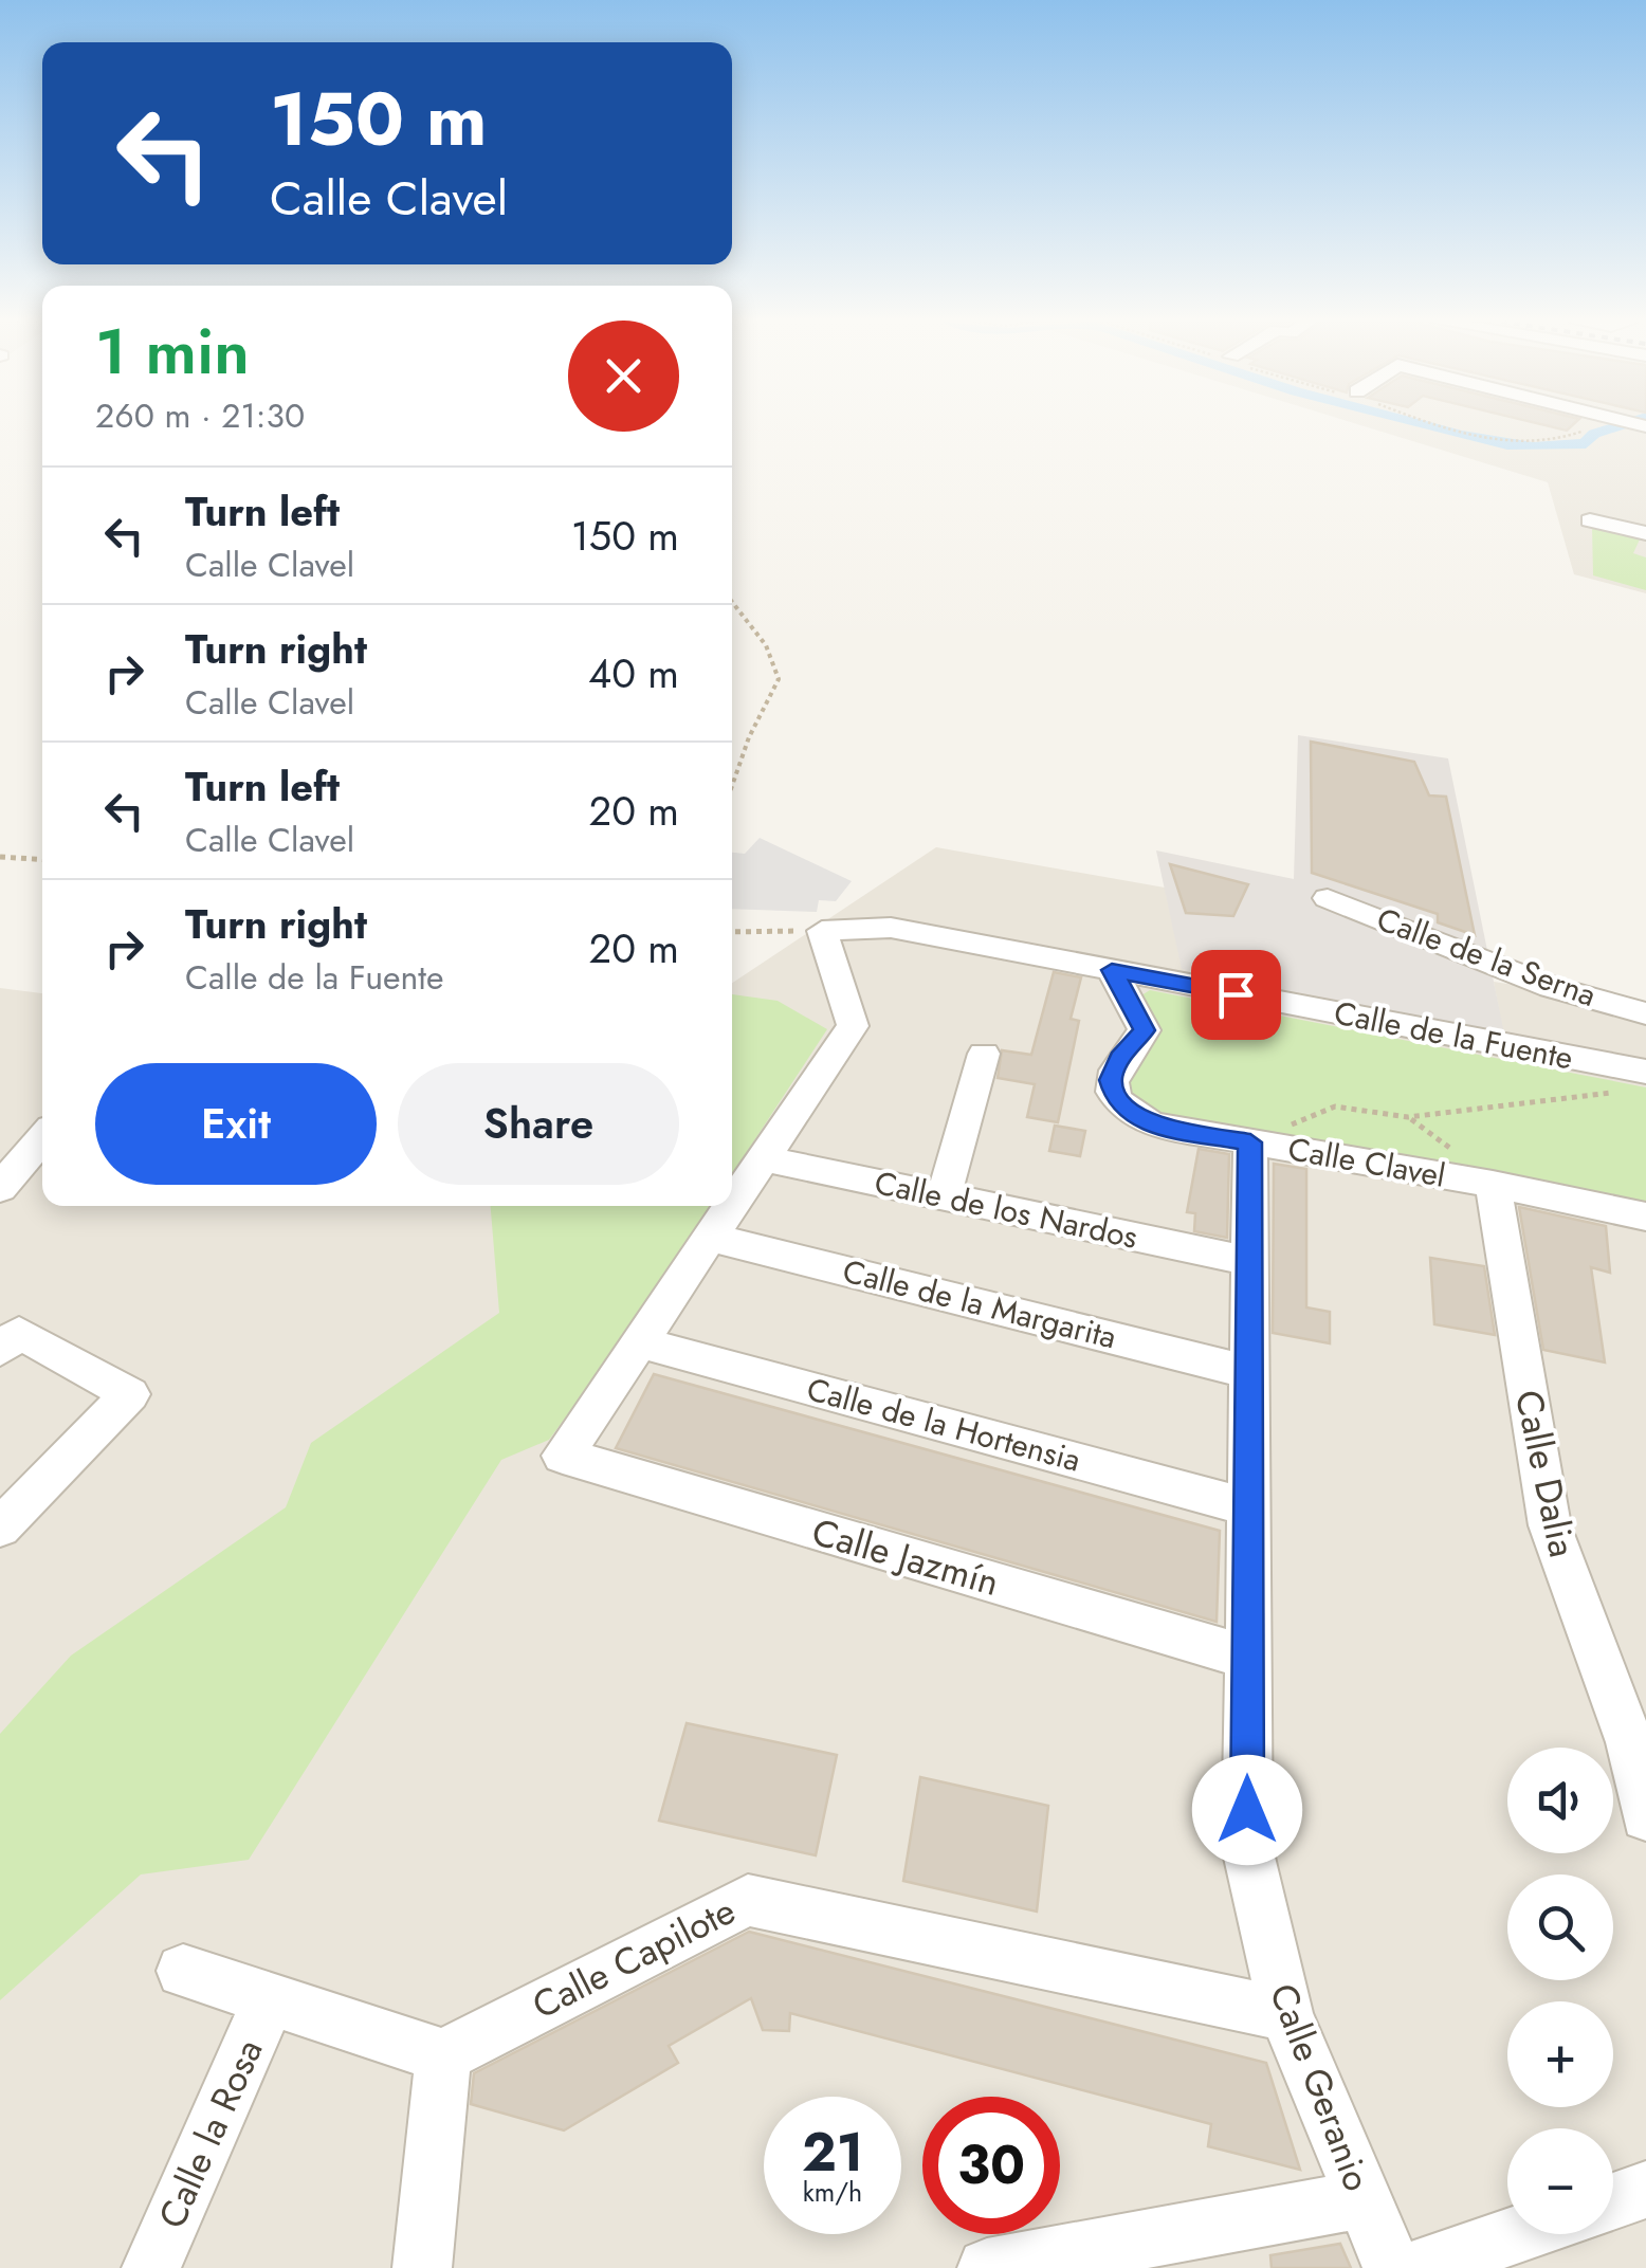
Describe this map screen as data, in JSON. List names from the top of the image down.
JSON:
{
  "streets": {
    "street": [
      "Calle de la Serna",
      "Calle de la Fuente",
      "Calle Clavel",
      "Calle de los Nardos",
      "Calle de la Margarita",
      "Calle de la Hortensia",
      "Calle Dalia",
      "Calle Jazmín",
      "Calle Capilote",
      "Calle Geranio",
      "Calle la Rosa"
    ]
  },
  "crossings": [
    ["Calle de la Fuente", "Calle Clavel"],
    ["Calle Clavel", "Calle Dalia"],
    ["Calle Clavel", "Calle Geranio"],
    ["Calle de los Nardos", "Calle Geranio"],
    ["Calle de la Margarita", "Calle Geranio"],
    ["Calle de la Hortensia", "Calle Jazmín"],
    ["Calle de la Hortensia", "Calle Geranio"],
    ["Calle Jazmín", "Calle Geranio"],
    ["Calle Capilote", "Calle Geranio"]
  ],
  "page": {
    "turn": ["150 m", "Calle Clavel"],
    "heading": ["1 min", "260 m · 21:30"],
    "list": [
      {
        "name": "Turn left",
        "note": "Calle Clavel",
        "value": "150 m"
      },
      {
        "name": "Turn right",
        "note": "Calle Clavel",
        "value": "40 m"
      },
      {
        "name": "Turn left",
        "note": "Calle Clavel",
        "value": "20 m"
      },
      {
        "name": "Turn right",
        "note": "Calle de la Fuente",
        "value": "20 m"
      }
    ],
    "buttons": ["Exit", "Share"],
    "map_buttons": ["+", "−"],
    "speed": "21 km/h",
    "limit": "30"
  }
}
